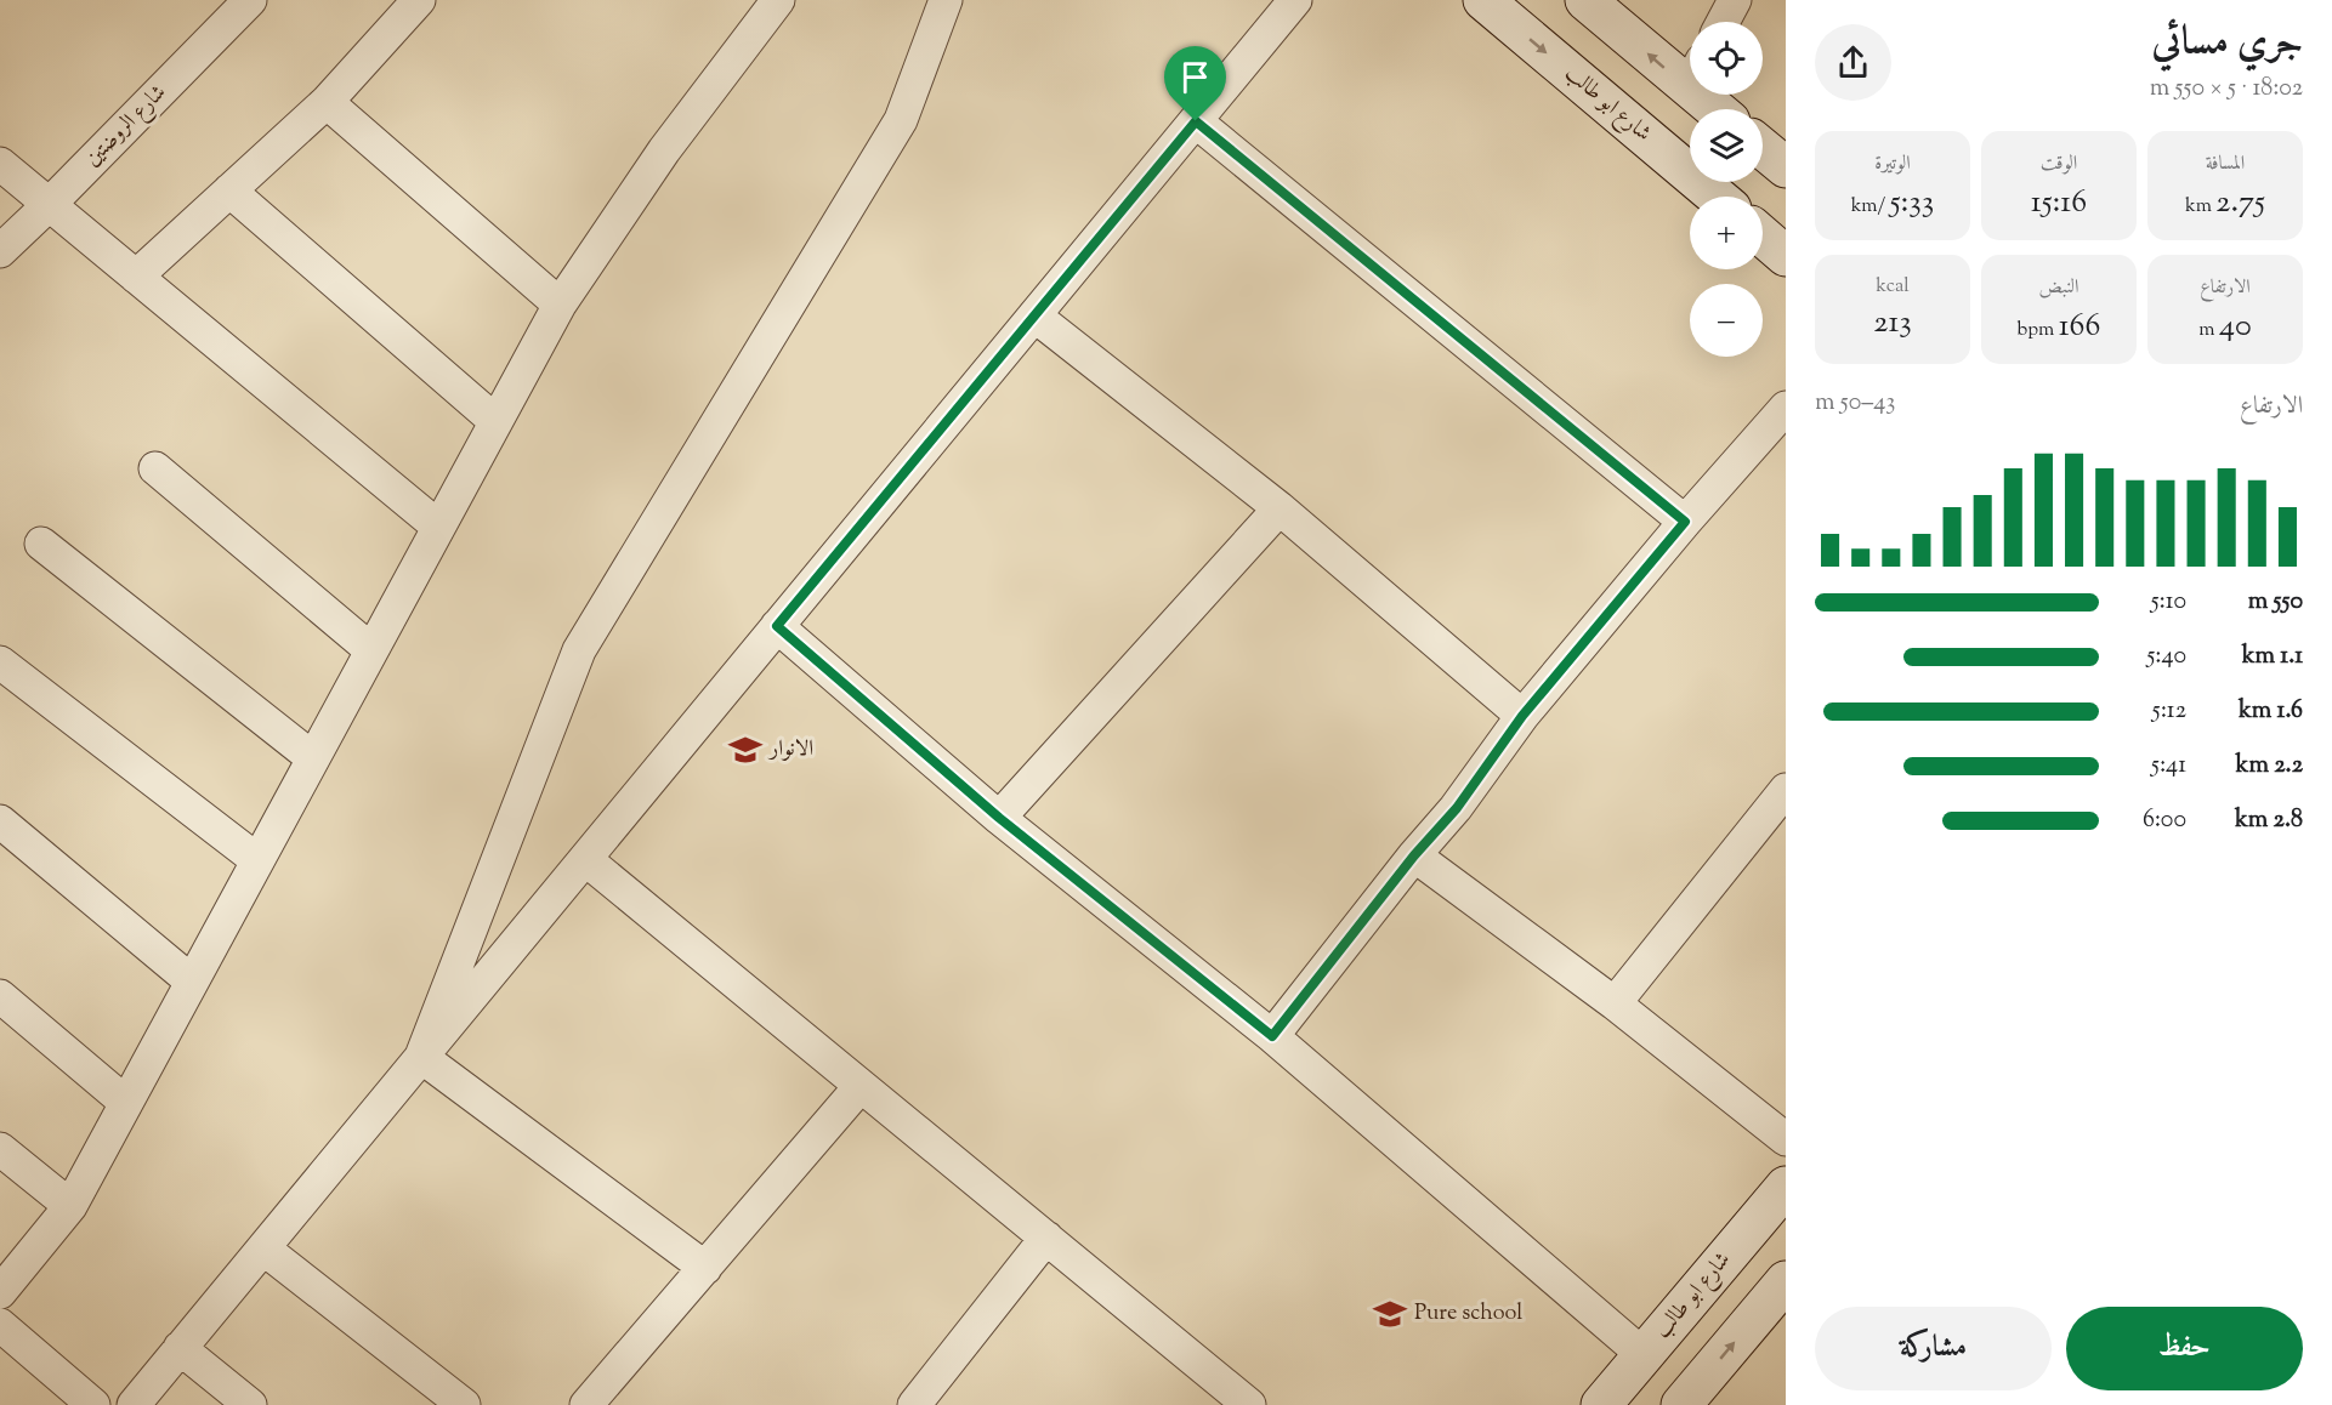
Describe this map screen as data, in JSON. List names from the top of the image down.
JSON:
{
  "streets": {
    "street": ["شارع ابو طالب", "شارع الروضتين"]
  },
  "places": {
    "school or university": ["الانوار", "Pure school"]
  },
  "page": {
    "heading": ["جري مسائي", "18:02 · 5 × 550 m"],
    "map_buttons": ["+", "−"],
    "stats": [
      ["المسافة", "2.75 km"],
      ["الوقت", "15:16"],
      ["الوتيرة", "5:33 /km"],
      ["الارتفاع", "40 m"],
      ["النبض", "166 bpm"],
      ["kcal", "213"]
    ],
    "chart": ["الارتفاع", "43–50 m"],
    "list": [
      {
        "name": "550 m",
        "note": "5:10"
      },
      {
        "name": "1.1 km",
        "note": "5:40"
      },
      {
        "name": "1.6 km",
        "note": "5:12"
      },
      {
        "name": "2.2 km",
        "note": "5:41"
      },
      {
        "name": "2.8 km",
        "note": "6:00"
      }
    ],
    "buttons": ["حفظ", "مشاركة"]
  }
}
